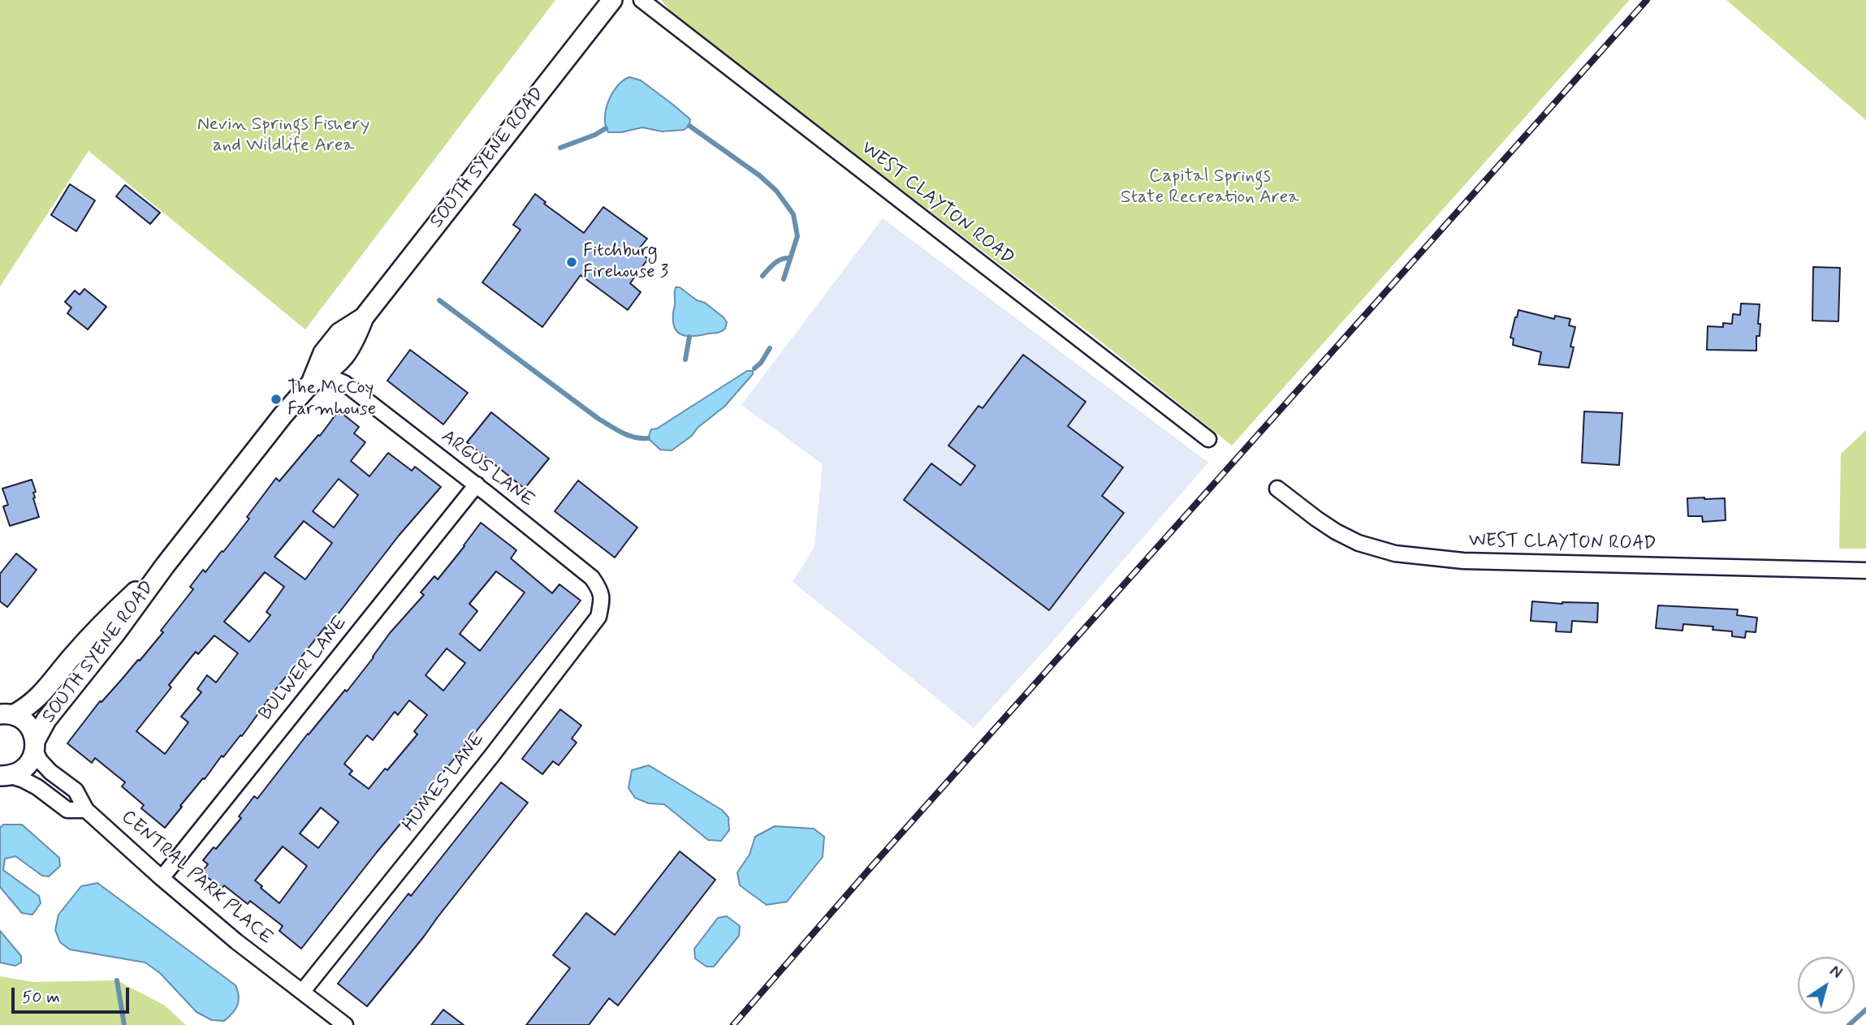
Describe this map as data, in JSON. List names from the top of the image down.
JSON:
{
  "streets": {
    "street": [
      "SOUTH SYENE ROAD",
      "WEST CLAYTON ROAD",
      "ARGUS LANE",
      "BULWER LANE",
      "HUMES LANE",
      "CENTRAL PARK PLACE"
    ]
  },
  "crossings": [
    ["SOUTH SYENE ROAD", "ARGUS LANE"],
    ["SOUTH SYENE ROAD", "CENTRAL PARK PLACE"],
    ["ARGUS LANE", "BULWER LANE"],
    ["ARGUS LANE", "HUMES LANE"],
    ["BULWER LANE", "CENTRAL PARK PLACE"],
    ["HUMES LANE", "CENTRAL PARK PLACE"]
  ],
  "parks": ["Nevin Springs Fishery and Wildlife Area", "Capital Springs State Recreation Area"],
  "places": ["Fitchburg Firehouse 3", "The McCoy Farmhouse"],
  "scale_bar": "50 m",
  "north": "top right"
}
